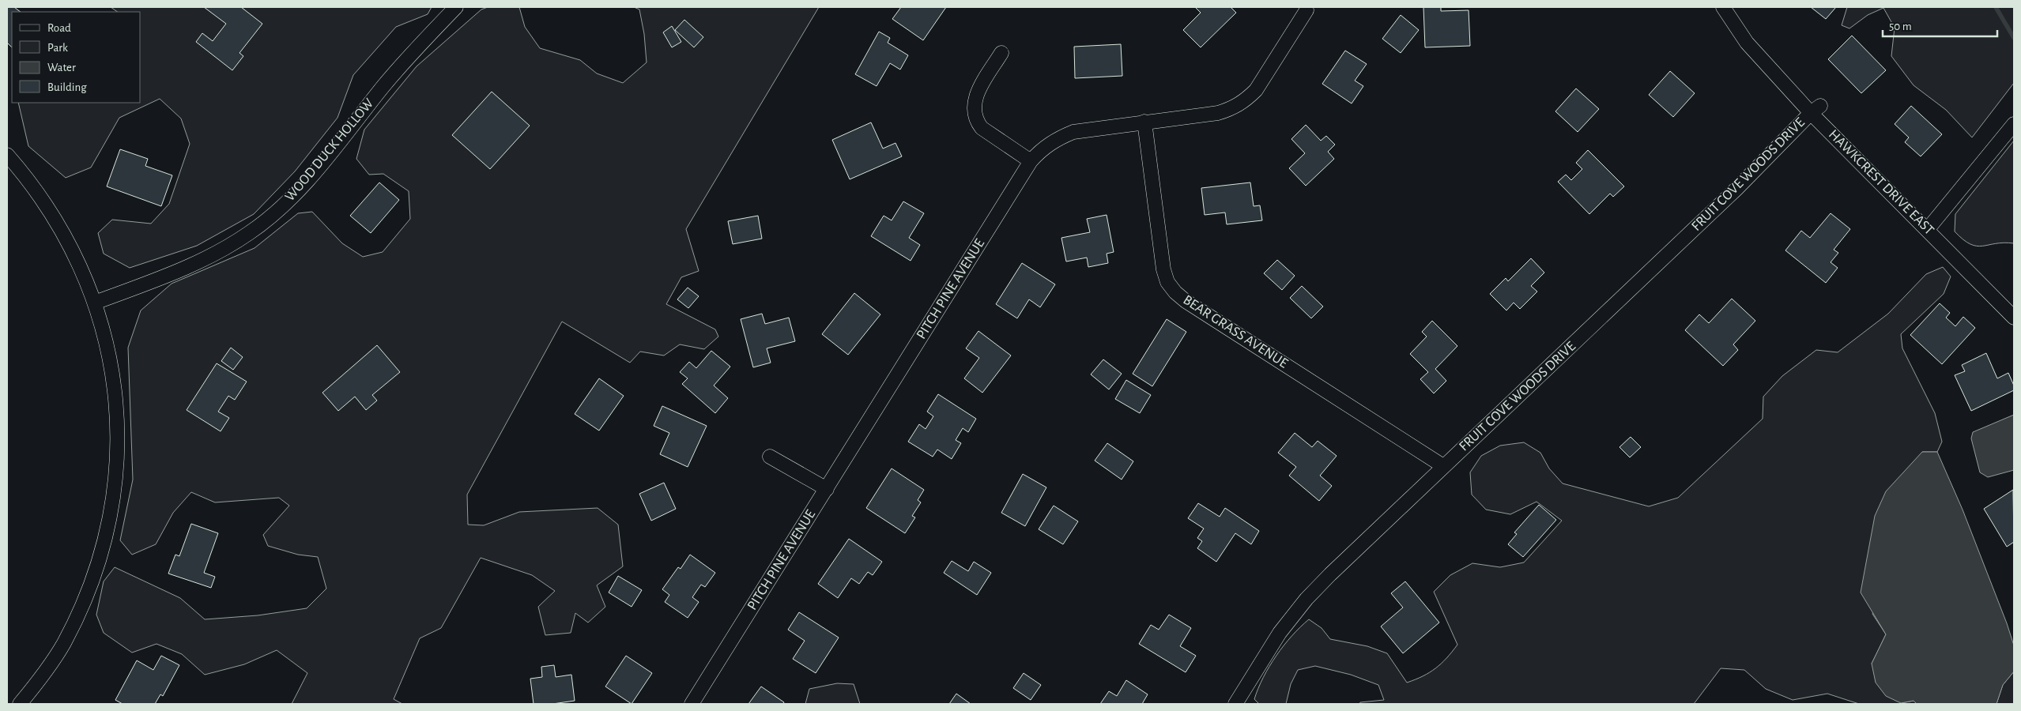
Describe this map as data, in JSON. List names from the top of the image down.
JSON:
{
  "streets": {
    "street": [
      "WOOD DUCK HOLLOW",
      "FRUIT COVE WOODS DRIVE",
      "HAWKCREST DRIVE EAST",
      "PITCH PINE AVENUE",
      "BEAR GRASS AVENUE"
    ]
  },
  "crossings": [
    ["FRUIT COVE WOODS DRIVE", "HAWKCREST DRIVE EAST"],
    ["FRUIT COVE WOODS DRIVE", "BEAR GRASS AVENUE"],
    ["PITCH PINE AVENUE", "BEAR GRASS AVENUE"]
  ],
  "legend": [
    "Road",
    "Park",
    "Water",
    "Building"
  ],
  "scale_bar": "50 m"
}
